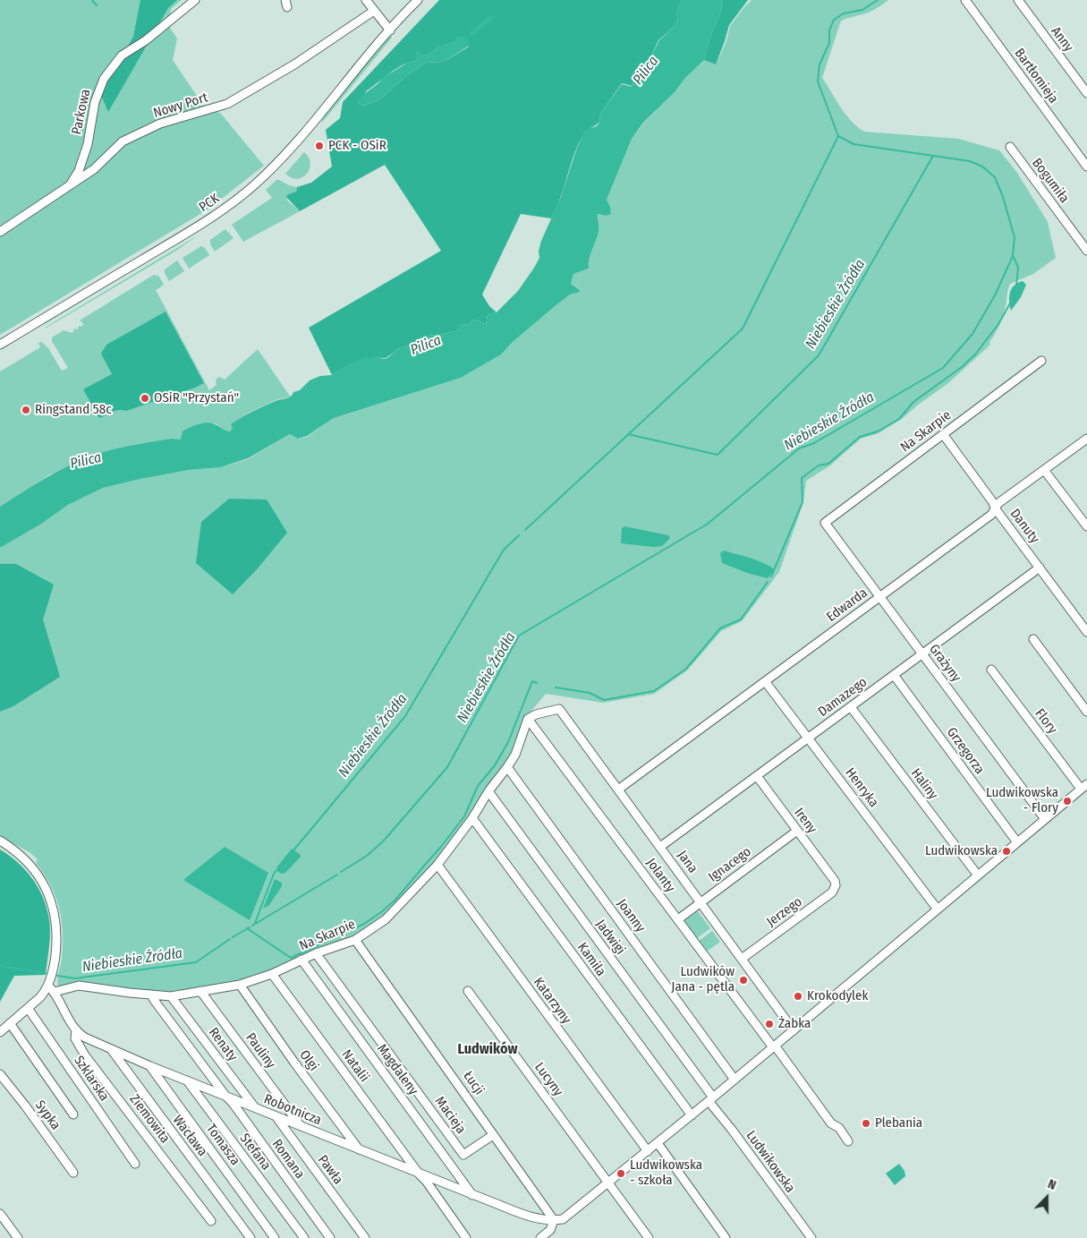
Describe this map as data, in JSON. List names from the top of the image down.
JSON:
{
  "streets": {
    "street": [
      "Anny",
      "Bartłomieja",
      "Nowy Port",
      "Parkowa",
      "Bogumiła",
      "PCK",
      "Na Skarpie",
      "Danuty",
      "Edwarda",
      "Grażyny",
      "Damazego",
      "Flory",
      "Grzegorza",
      "Haliny",
      "Henryka",
      "Ireny",
      "Jana",
      "Ignacego",
      "Jolanty",
      "Jerzego",
      "Joanny",
      "Jadwigi",
      "Kamila",
      "Katarzyny",
      "Renaty",
      "Pauliny",
      "Olgi",
      "Natalii",
      "Magdaleny",
      "Szklarska",
      "Lucyny",
      "Łucji",
      "Robotnicza",
      "Sypka",
      "Macieja",
      "Ziemowita",
      "Wacława",
      "Tomasza",
      "Stefana",
      "Romana",
      "Ludwikowska",
      "Pawła"
    ]
  },
  "crossings": [
    ["Nowy Port", "Parkowa"],
    ["Na Skarpie", "Danuty"],
    ["Na Skarpie", "Grażyny"],
    ["Na Skarpie", "Jana"],
    ["Na Skarpie", "Jolanty"],
    ["Na Skarpie", "Joanny"],
    ["Na Skarpie", "Jadwigi"],
    ["Na Skarpie", "Kamila"],
    ["Na Skarpie", "Katarzyny"],
    ["Na Skarpie", "Renaty"],
    ["Na Skarpie", "Pauliny"],
    ["Na Skarpie", "Olgi"],
    ["Na Skarpie", "Natalii"],
    ["Na Skarpie", "Magdaleny"],
    ["Na Skarpie", "Łucji"],
    ["Na Skarpie", "Robotnicza"],
    ["Na Skarpie", "Macieja"],
    ["Na Skarpie", "Romana"],
    ["Danuty", "Edwarda"],
    ["Danuty", "Damazego"],
    ["Edwarda", "Grażyny"],
    ["Edwarda", "Henryka"],
    ["Edwarda", "Jana"],
    ["Grażyny", "Damazego"],
    ["Damazego", "Grzegorza"],
    ["Damazego", "Haliny"],
    ["Damazego", "Henryka"],
    ["Damazego", "Ireny"],
    ["Damazego", "Jana"],
    ["Ireny", "Ignacego"],
    ["Ireny", "Jerzego"],
    ["Jana", "Ignacego"],
    ["Jana", "Jolanty"],
    ["Jana", "Jerzego"],
    ["Ignacego", "Jolanty"],
    ["Jadwigi", "Ludwikowska"],
    ["Renaty", "Robotnicza"],
    ["Pauliny", "Robotnicza"],
    ["Olgi", "Robotnicza"],
    ["Natalii", "Robotnicza"],
    ["Magdaleny", "Robotnicza"],
    ["Łucji", "Robotnicza"],
    ["Łucji", "Macieja"],
    ["Robotnicza", "Ziemowita"],
    ["Robotnicza", "Wacława"],
    ["Robotnicza", "Tomasza"],
    ["Robotnicza", "Stefana"],
    ["Robotnicza", "Romana"],
    ["Robotnicza", "Pawła"]
  ],
  "districts": ["Ludwików"],
  "water": ["Pilica", "Niebieskie Żródła", "Niebieskie Źródła"],
  "places": [
    "PCK - OSiR",
    "OSiR \"Przystań\"",
    "Ringstand 58c",
    "Ludwikowska - Flory",
    "Ludwikowska",
    "Ludwików Jana - pętla",
    "Krokodylek",
    "Żabka",
    "Plebania",
    "Ludwikowska - szkoła"
  ],
  "north": "top"
}
